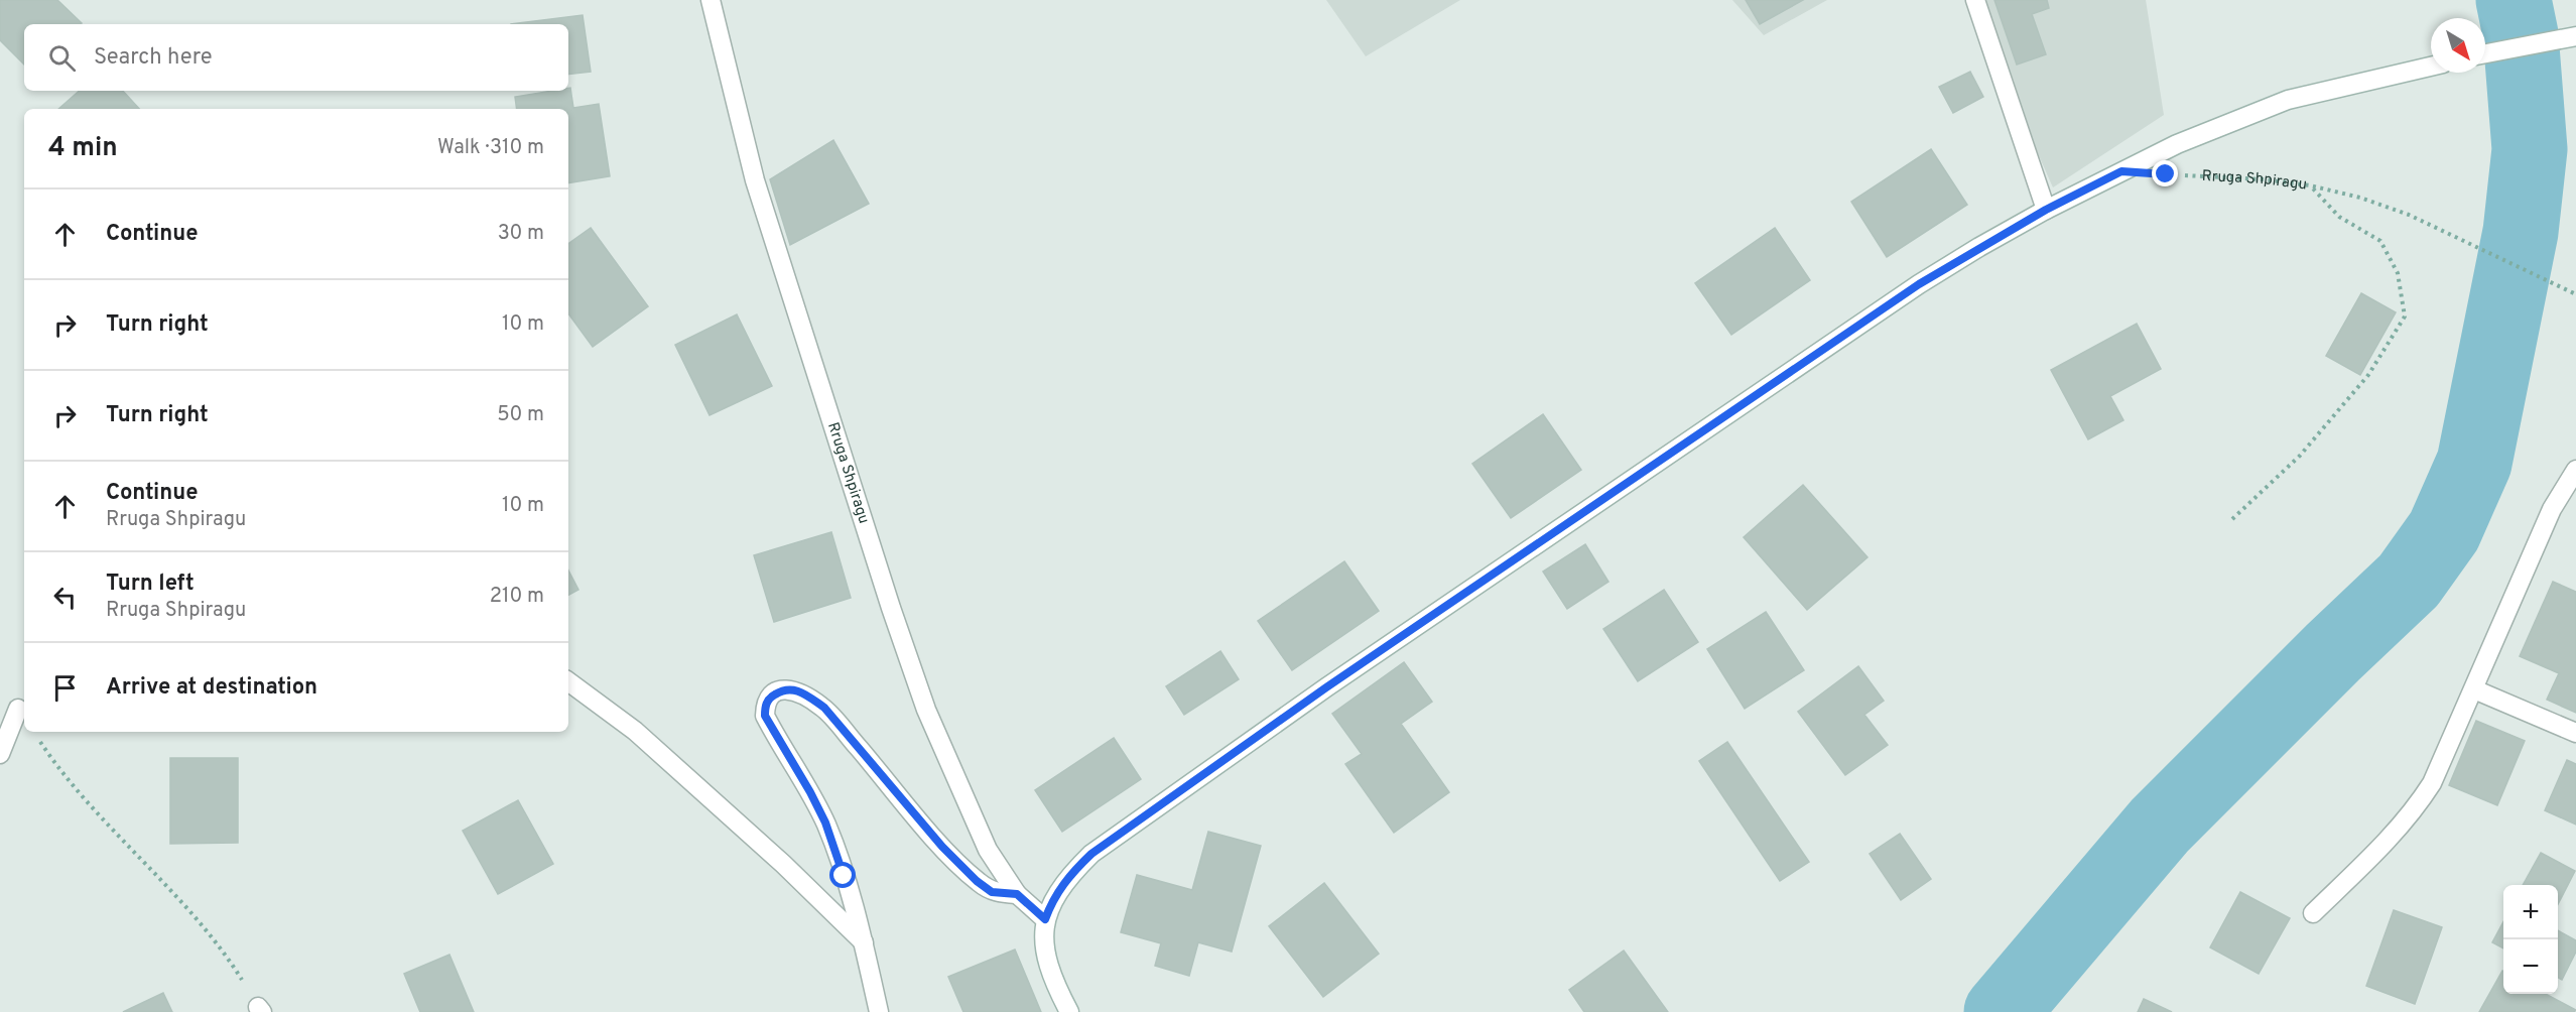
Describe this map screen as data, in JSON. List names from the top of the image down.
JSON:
{
  "streets": {
    "street": ["Rruga Shpiragu"]
  },
  "north": "bottom right",
  "page": {
    "search": "Search here",
    "heading": ["4 min", "Walk · 310 m"],
    "list": [
      ["Continue", "30 m"],
      ["Turn right", "10 m"],
      ["Turn right", "50 m"],
      ["Continue", "Rruga Shpiragu", "10 m"],
      ["Turn left", "Rruga Shpiragu", "210 m"],
      "Arrive at destination"
    ],
    "map_buttons": ["+", "−"]
  }
}
